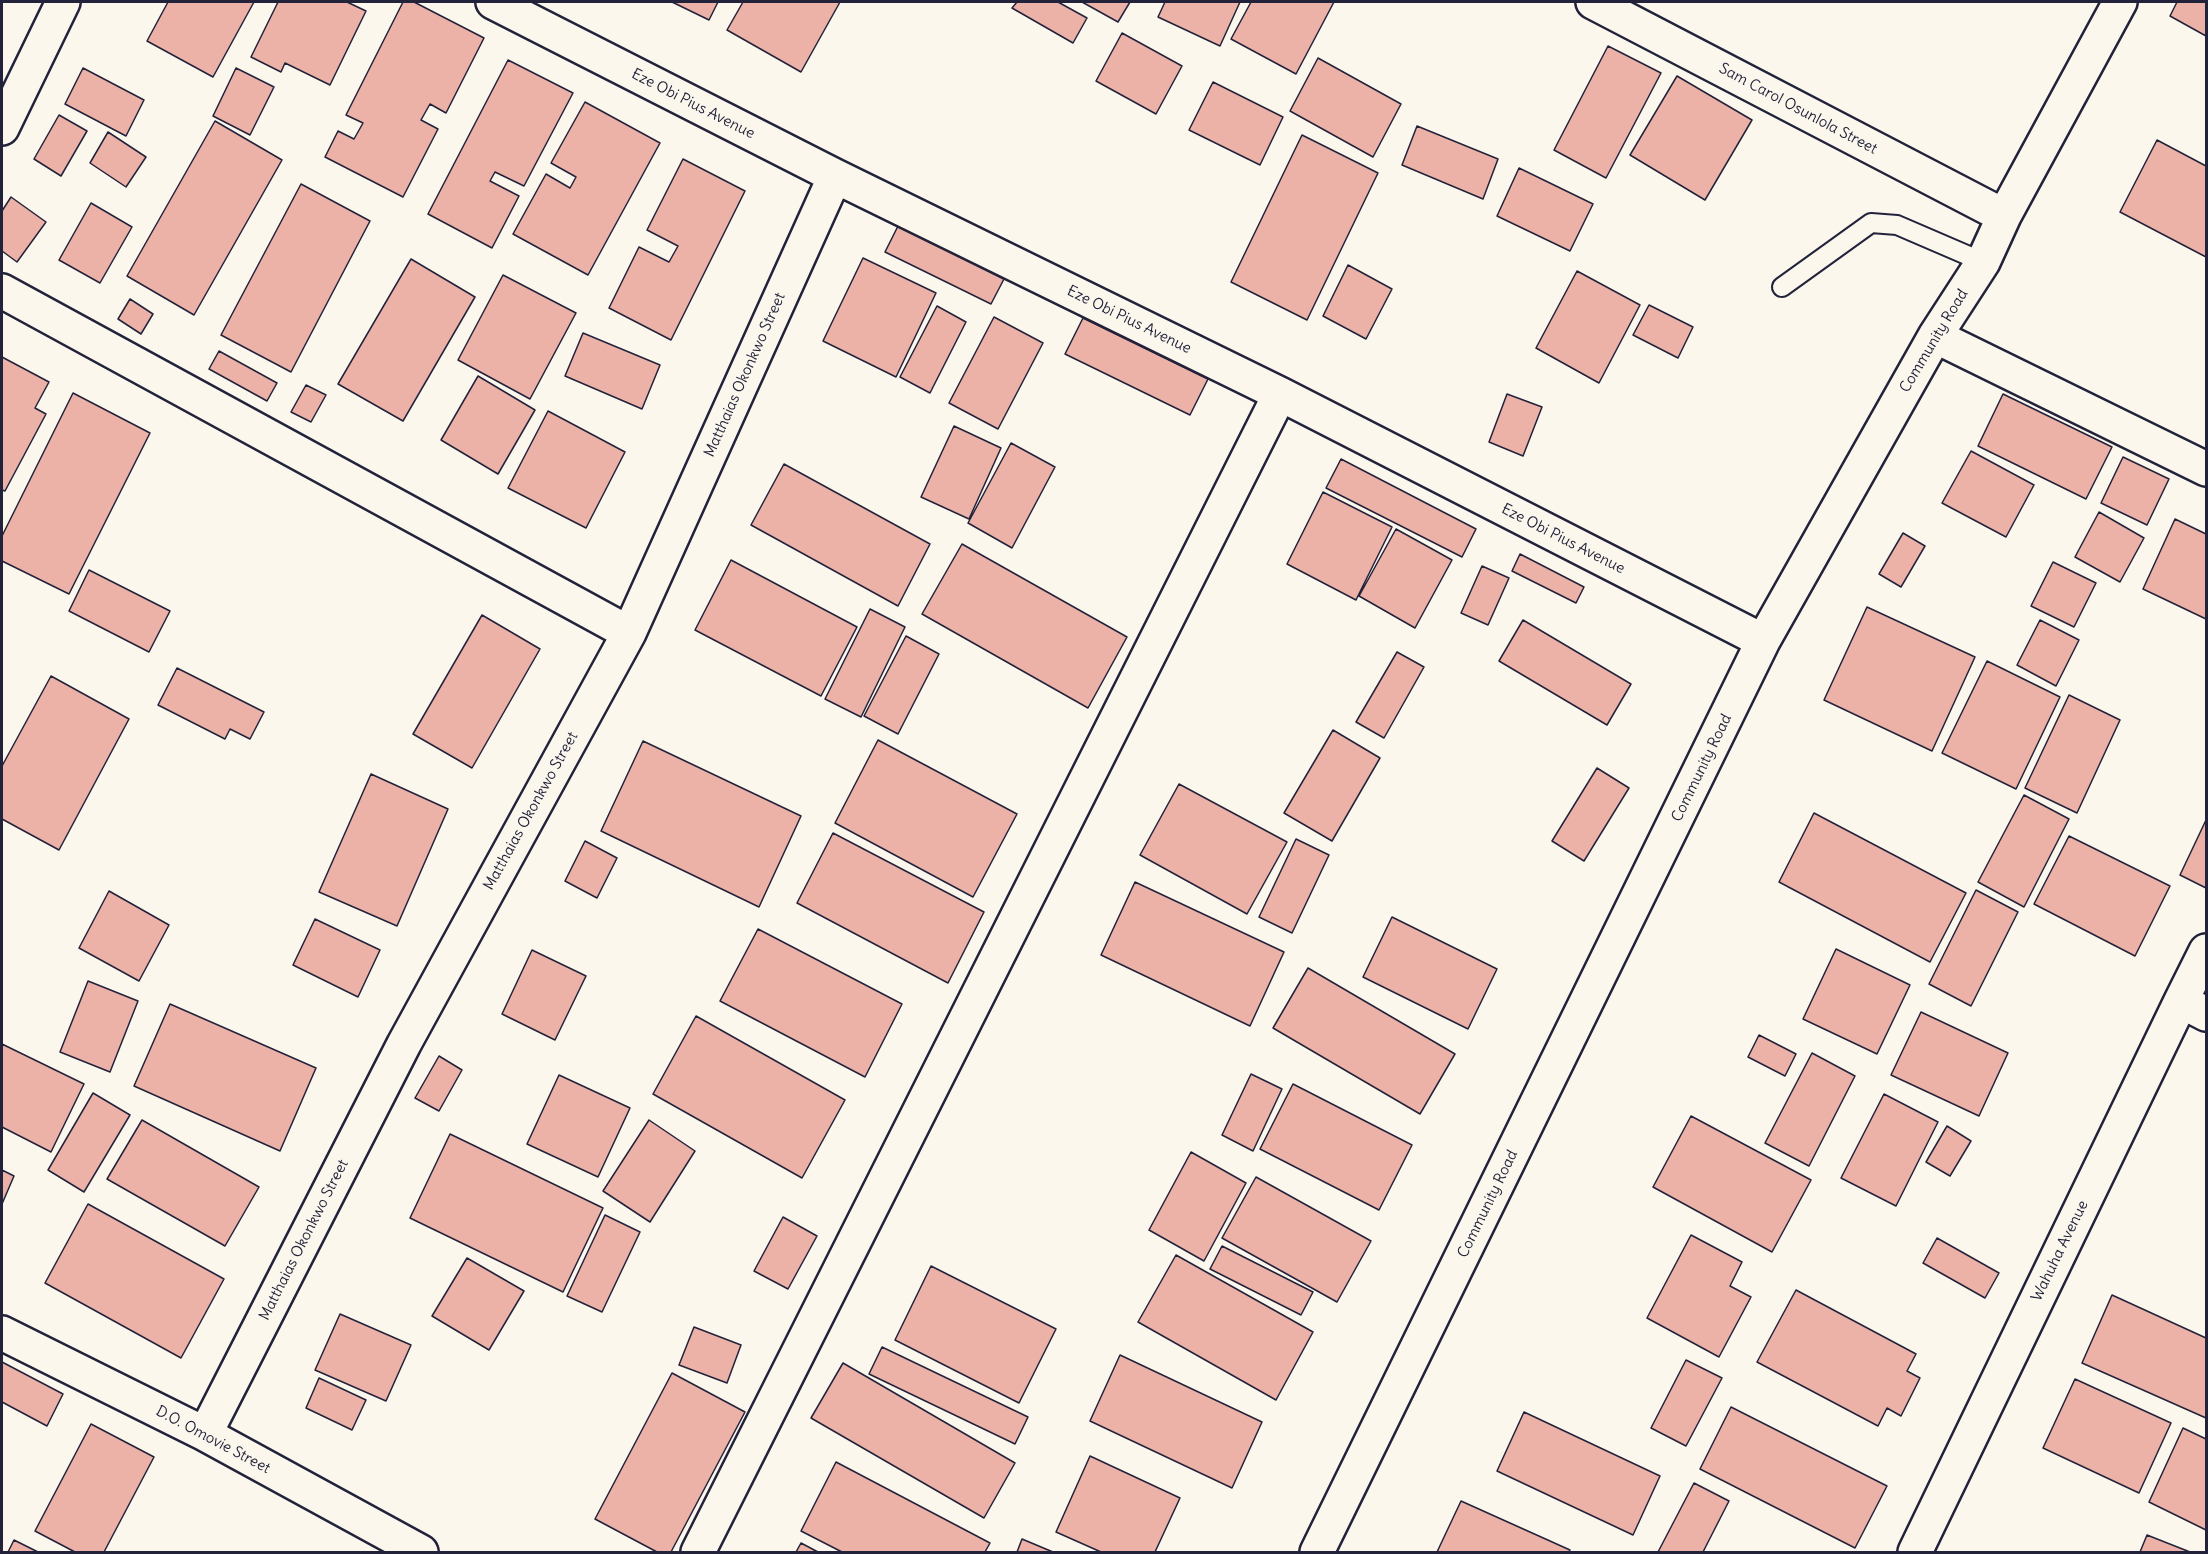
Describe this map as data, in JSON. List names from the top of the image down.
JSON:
{
  "streets": {
    "street": [
      "Eze Obi Pius Avenue",
      "Sam Carol Osunlola Street",
      "Community Road",
      "Matthaias Okonkwo Street",
      "Wahuha Avenue",
      "D.O. Omovie Street"
    ]
  },
  "crossings": [
    ["Eze Obi Pius Avenue", "Community Road"],
    ["Eze Obi Pius Avenue", "Matthaias Okonkwo Street"],
    ["Sam Carol Osunlola Street", "Community Road"],
    ["Matthaias Okonkwo Street", "D.O. Omovie Street"]
  ]
}
